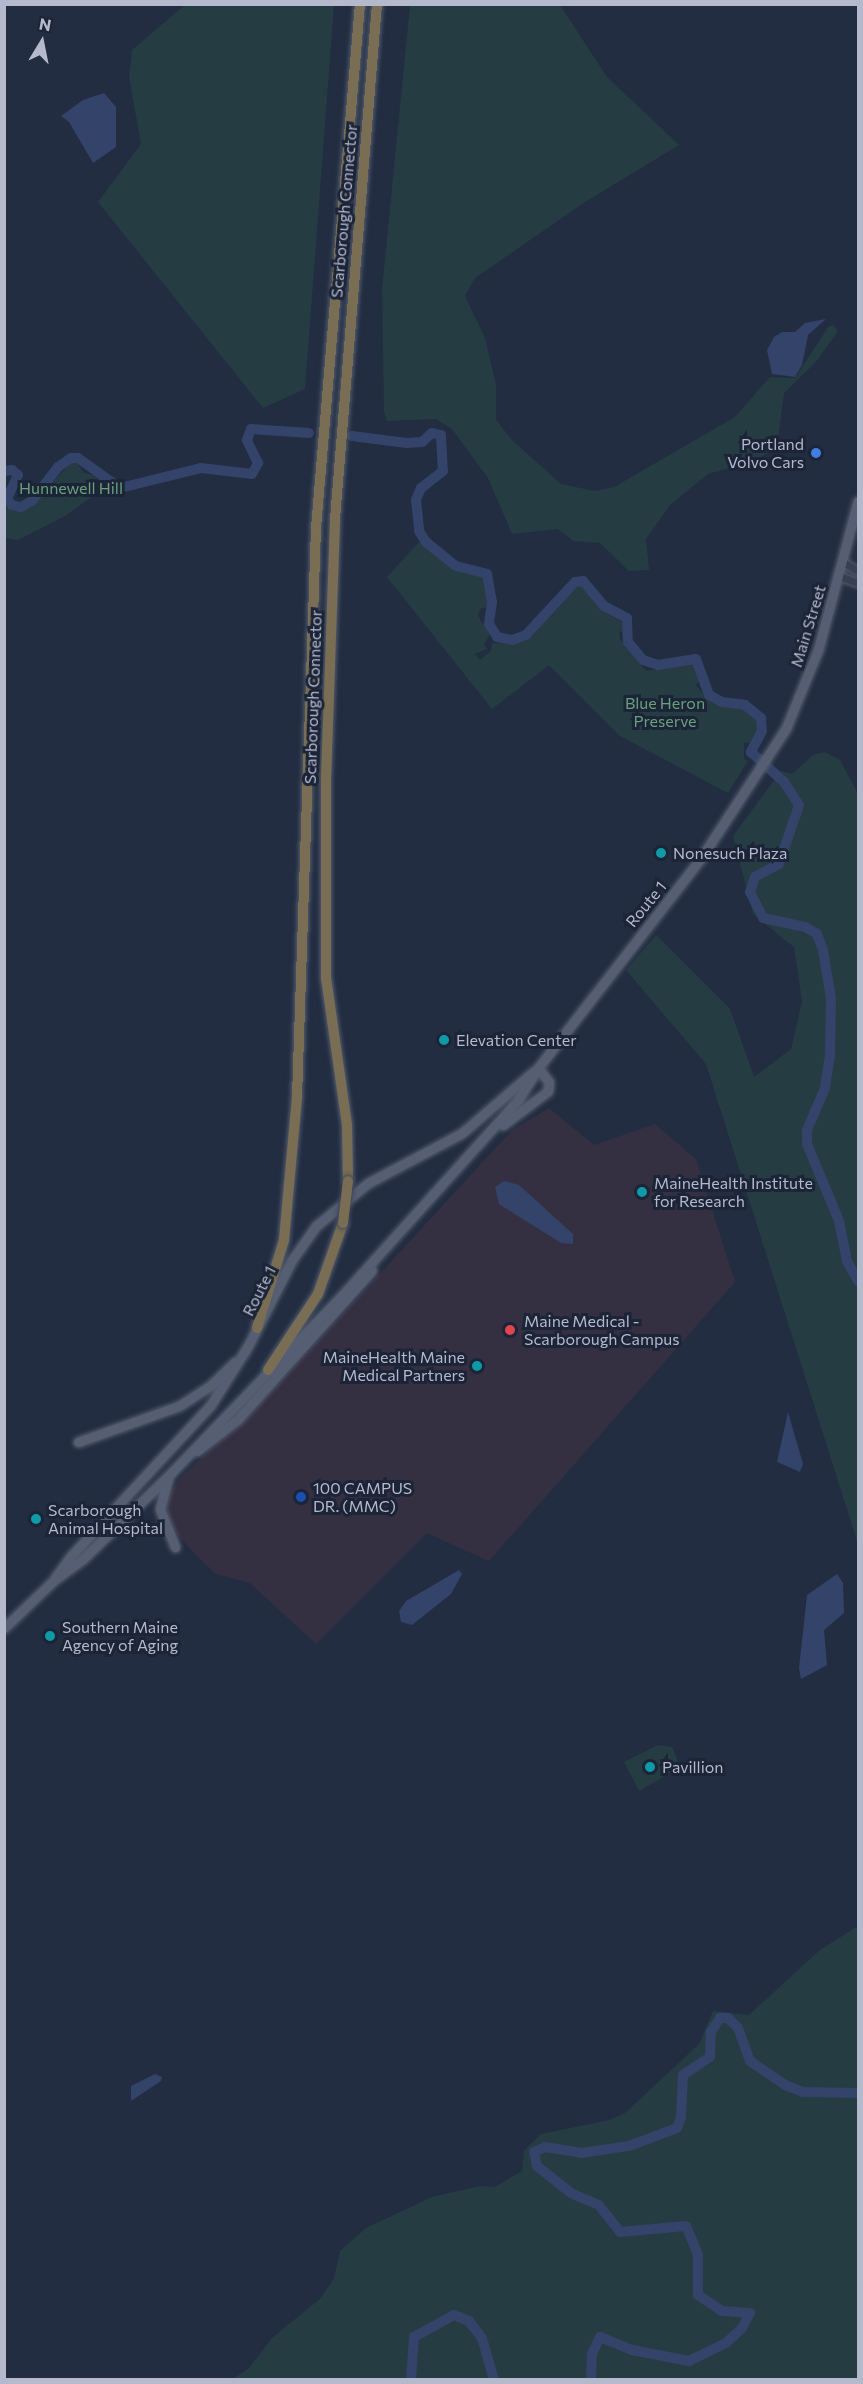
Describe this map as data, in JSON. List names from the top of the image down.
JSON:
{
  "streets": {
    "highway": ["Scarborough Connector"],
    "main road": ["Main Street", "Route 1"]
  },
  "crossings": [
    ["Scarborough Connector", "Route 1"],
    ["Main Street", "Route 1"]
  ],
  "parks": ["Hunnewell Hill", "Blue Heron Preserve"],
  "places": [
    "Portland Volvo Cars",
    "Nonesuch Plaza",
    "Elevation Center",
    "MaineHealth Institute for Research",
    "Maine Medical - Scarborough Campus",
    "MaineHealth Maine Medical Partners",
    "100 CAMPUS DR. (MMC)",
    "Scarborough Animal Hospital",
    "Southern Maine Agency of Aging",
    "Pavillion"
  ],
  "north": "top"
}
